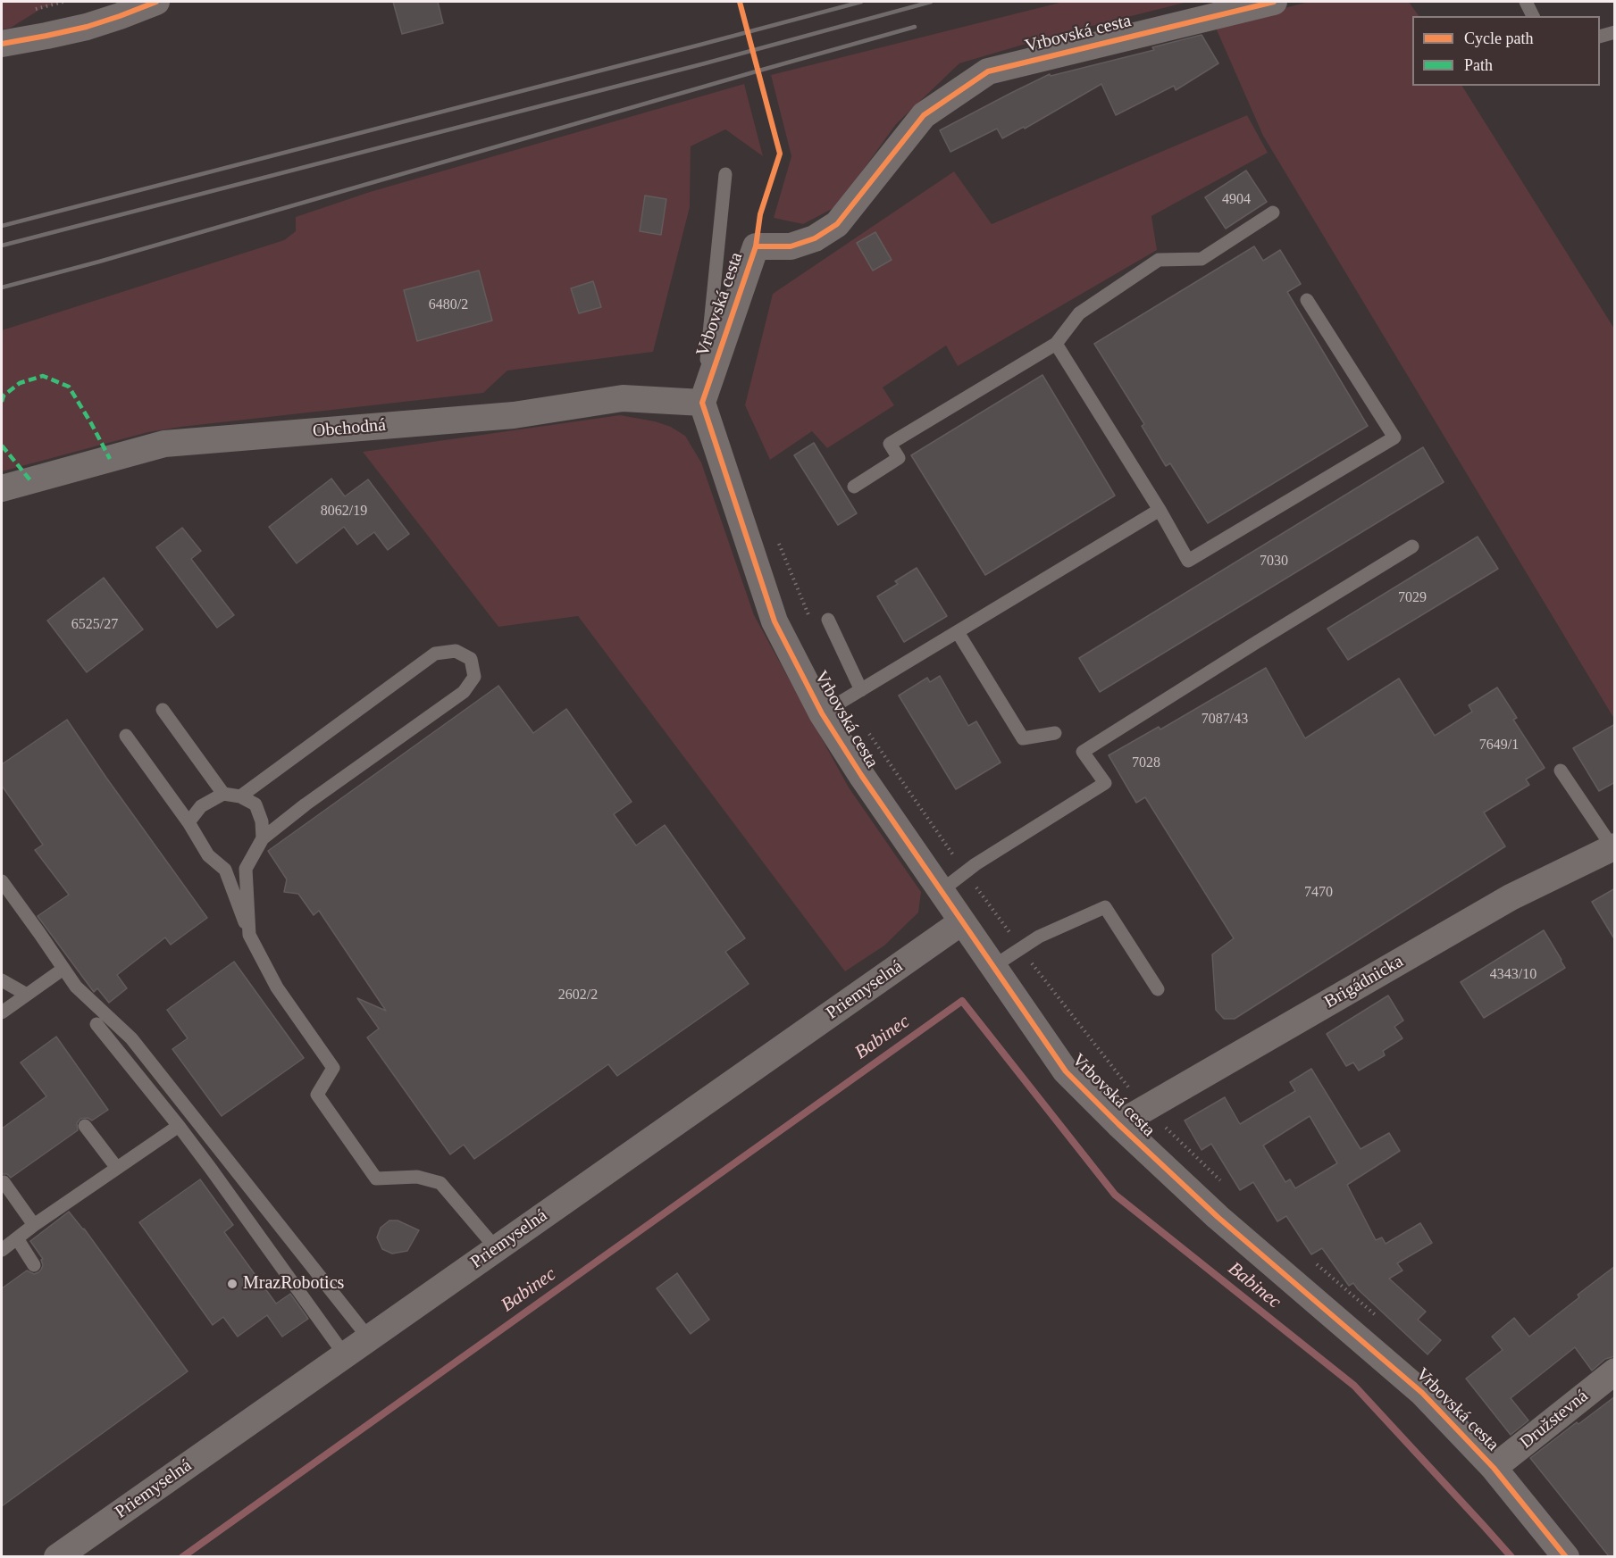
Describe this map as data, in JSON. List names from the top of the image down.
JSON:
{
  "streets": {
    "street": [
      "Vrbovská cesta",
      "Obchodná",
      "Brigádnicka",
      "Priemyselná",
      "Družstevná"
    ]
  },
  "crossings": [
    ["Vrbovská cesta", "Obchodná"],
    ["Vrbovská cesta", "Brigádnicka"],
    ["Vrbovská cesta", "Priemyselná"],
    ["Vrbovská cesta", "Družstevná"]
  ],
  "water": ["Babinec"],
  "places": ["MrazRobotics"],
  "house_numbers": [
    "4904",
    "6480/2",
    "8062/19",
    "7030",
    "7029",
    "6525/27",
    "7087/43",
    "7649/1",
    "7028",
    "7470",
    "4343/10",
    "2602/2"
  ],
  "legend": ["Cycle path", "Path"]
}
